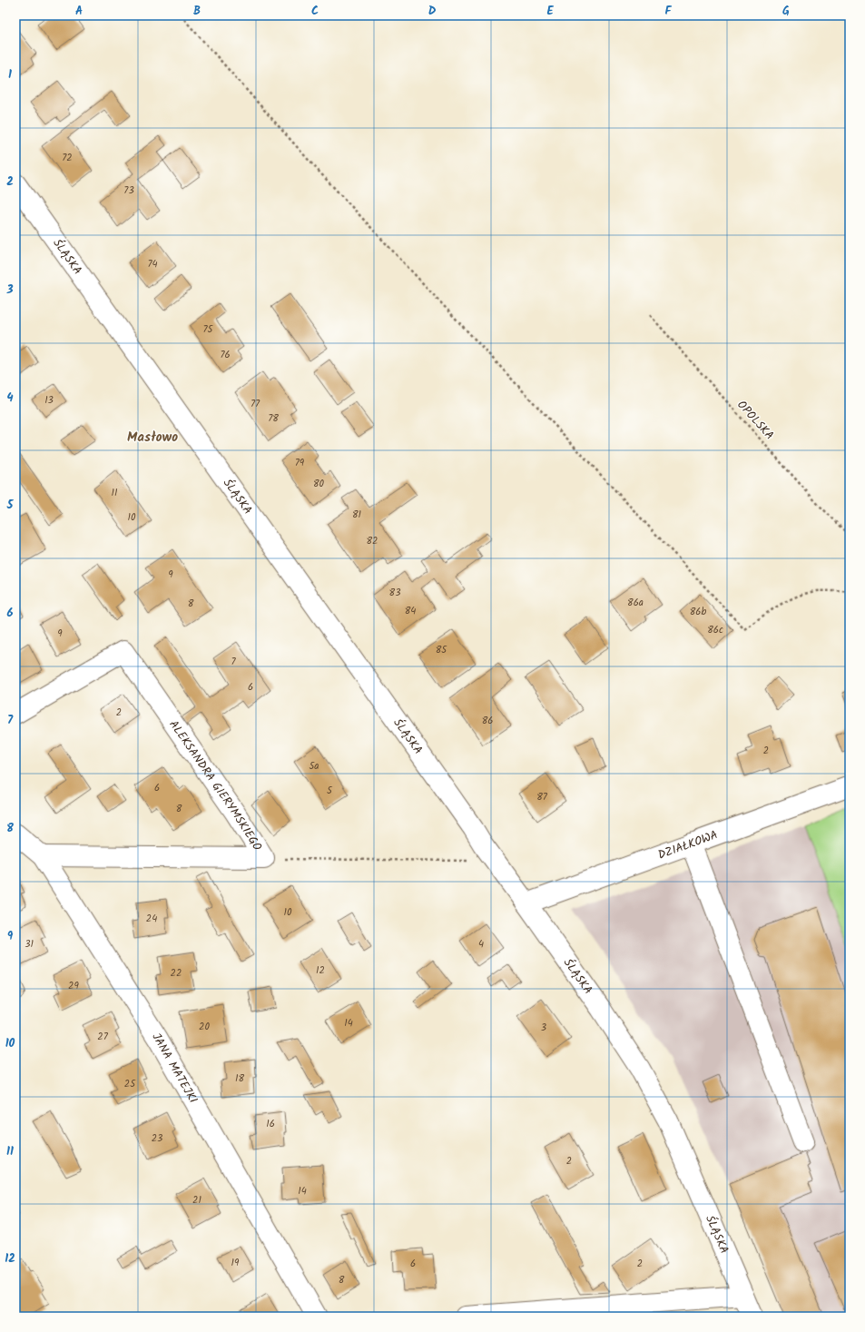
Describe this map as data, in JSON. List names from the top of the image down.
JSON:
{
  "streets": {
    "street": [
      "ŚLĄSKA",
      "ALEKSANDRA GIERYMSKIEGO",
      "DZIAŁKOWA",
      "JANA MATEJKI"
    ],
    "path": ["OPOLSKA"]
  },
  "crossings": [
    ["ŚLĄSKA", "DZIAŁKOWA"],
    ["ALEKSANDRA GIERYMSKIEGO", "JANA MATEJKI"]
  ],
  "districts": ["Masłowo"],
  "house_numbers": [
    "72",
    "73",
    "74",
    "75",
    "76",
    "13",
    "77",
    "78",
    "79",
    "80",
    "11",
    "81",
    "10",
    "82",
    "9",
    "83",
    "86a",
    "8",
    "84",
    "86b",
    "86c",
    "9",
    "85",
    "7",
    "6",
    "2",
    "86",
    "2",
    "5a",
    "6",
    "5",
    "87",
    "8",
    "10",
    "24",
    "31",
    "4",
    "12",
    "22",
    "29",
    "14",
    "20",
    "3",
    "27",
    "18",
    "25",
    "16",
    "23",
    "2",
    "14",
    "21",
    "19",
    "6",
    "2",
    "8"
  ],
  "grid": {
    "columns": [
      "A",
      "B",
      "C",
      "D",
      "E",
      "F",
      "G"
    ],
    "rows": [
      "1",
      "2",
      "3",
      "4",
      "5",
      "6",
      "7",
      "8",
      "9",
      "10",
      "11",
      "12"
    ]
  }
}
